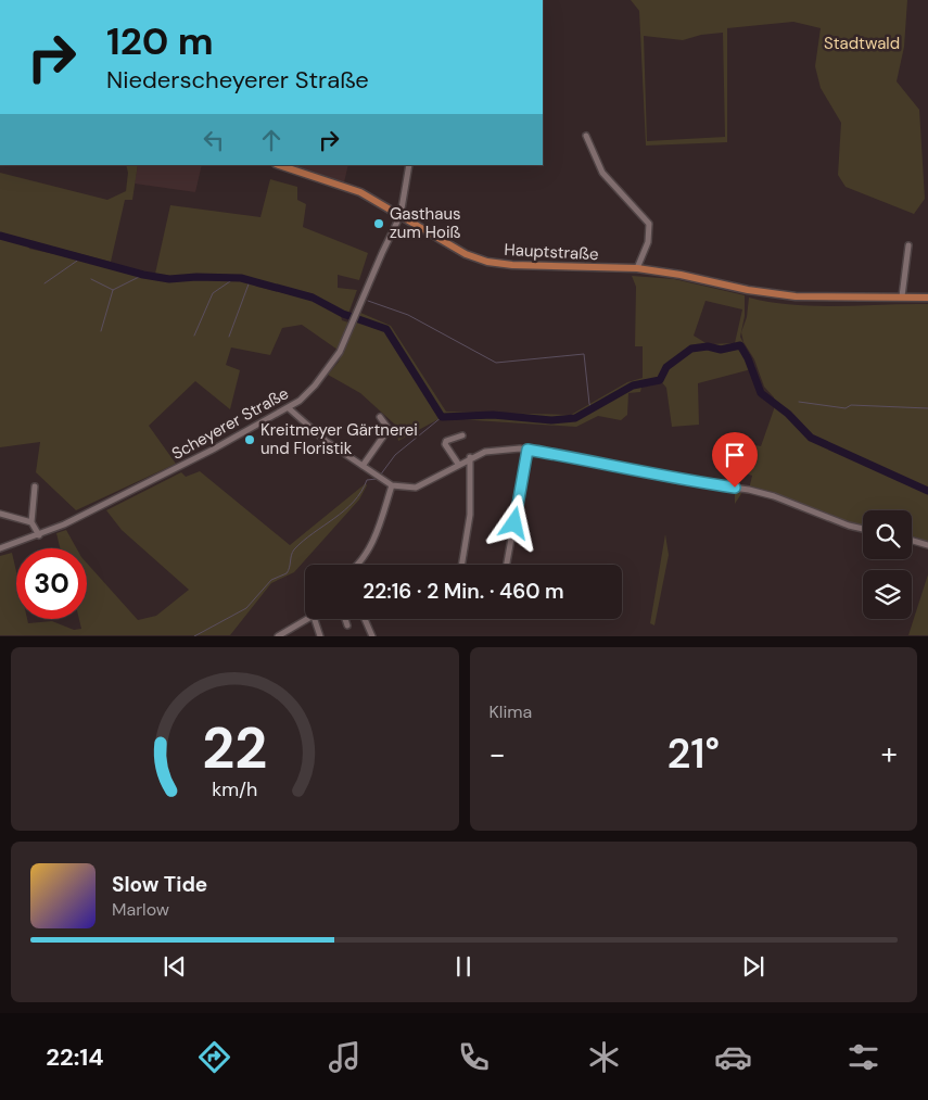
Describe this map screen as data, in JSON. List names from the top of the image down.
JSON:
{
  "streets": {
    "main road": ["Hauptstraße"],
    "street": ["Scheyerer Straße"]
  },
  "crossings": [
    ["Hauptstraße", "Scheyerer Straße"]
  ],
  "parks": ["Stadtwald"],
  "places": ["Gasthaus zum Hoiß", "Kreitmeyer Gärtnerei und Floristik"],
  "page": {
    "turn": ["120 m", "Niederscheyerer Straße"],
    "limit": "30",
    "trip": "22:16 · 2 Min. · 460 m",
    "tile": "Klima",
    "heat": ["−", "21°", "+"],
    "song": ["Slow Tide", "Marlow"],
    "tabs": "22:14",
    "gauge": ["22", "km/h"]
  }
}
